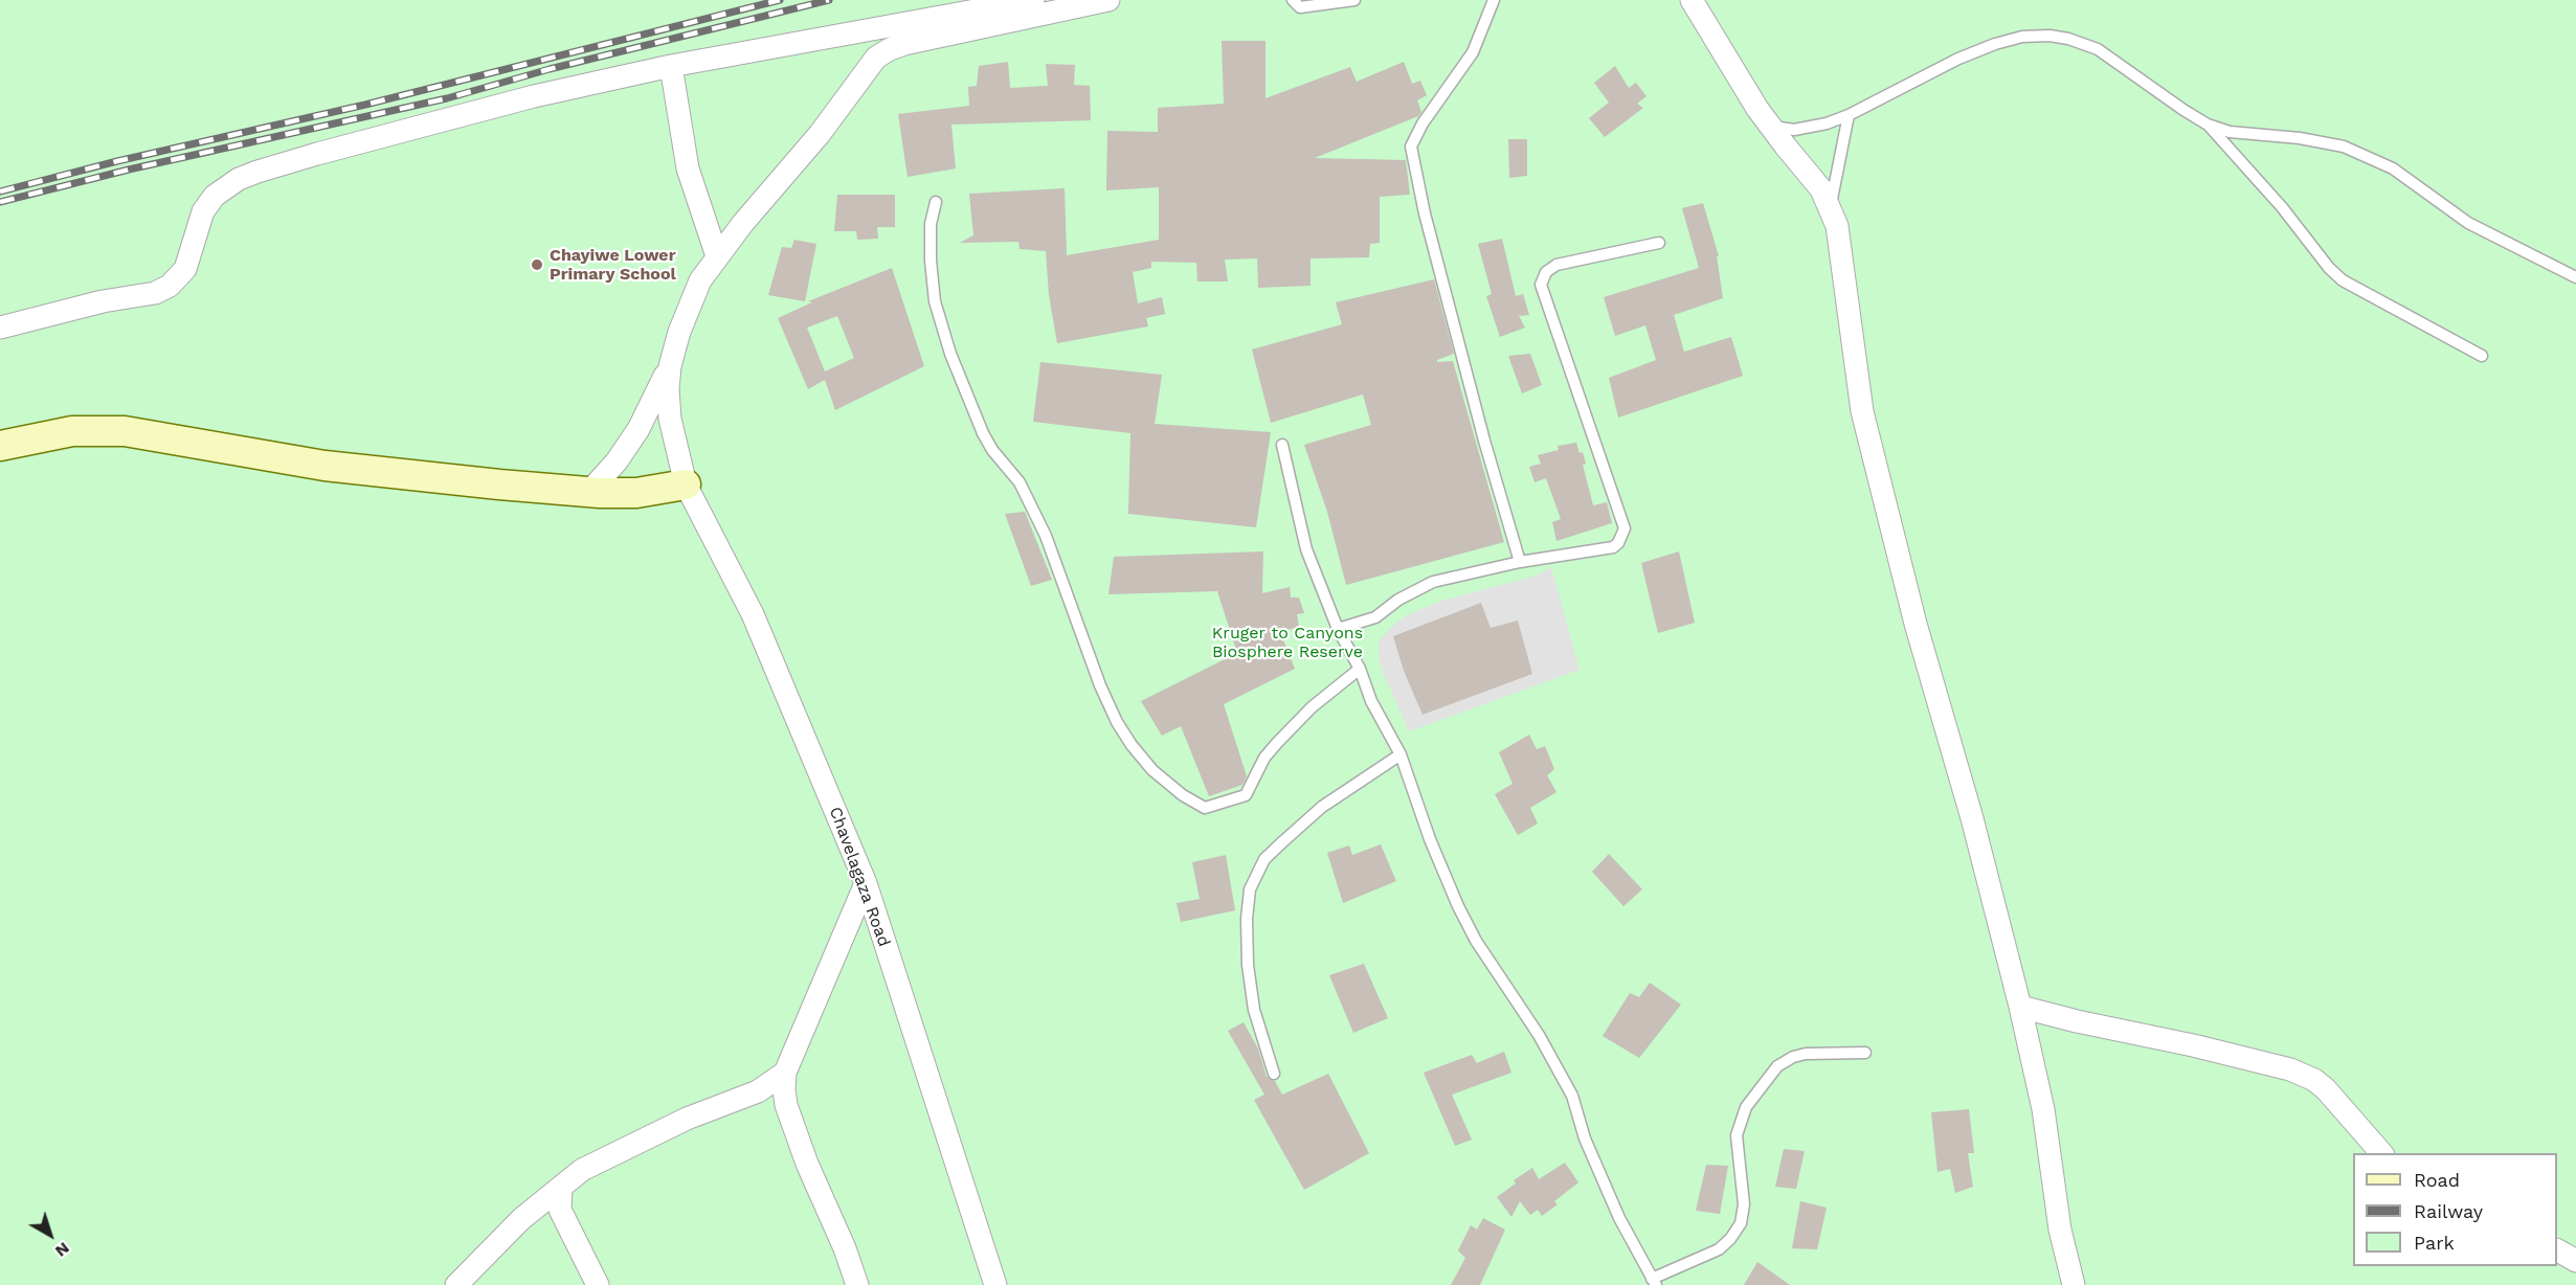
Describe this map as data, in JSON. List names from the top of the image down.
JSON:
{
  "streets": {
    "street": ["Chavelagaza Road"]
  },
  "parks": ["Kruger to Canyons Biosphere Reserve"],
  "places": ["Chayiwe Lower Primary School"],
  "legend": ["Road", "Railway", "Park"],
  "north": "bottom right"
}
